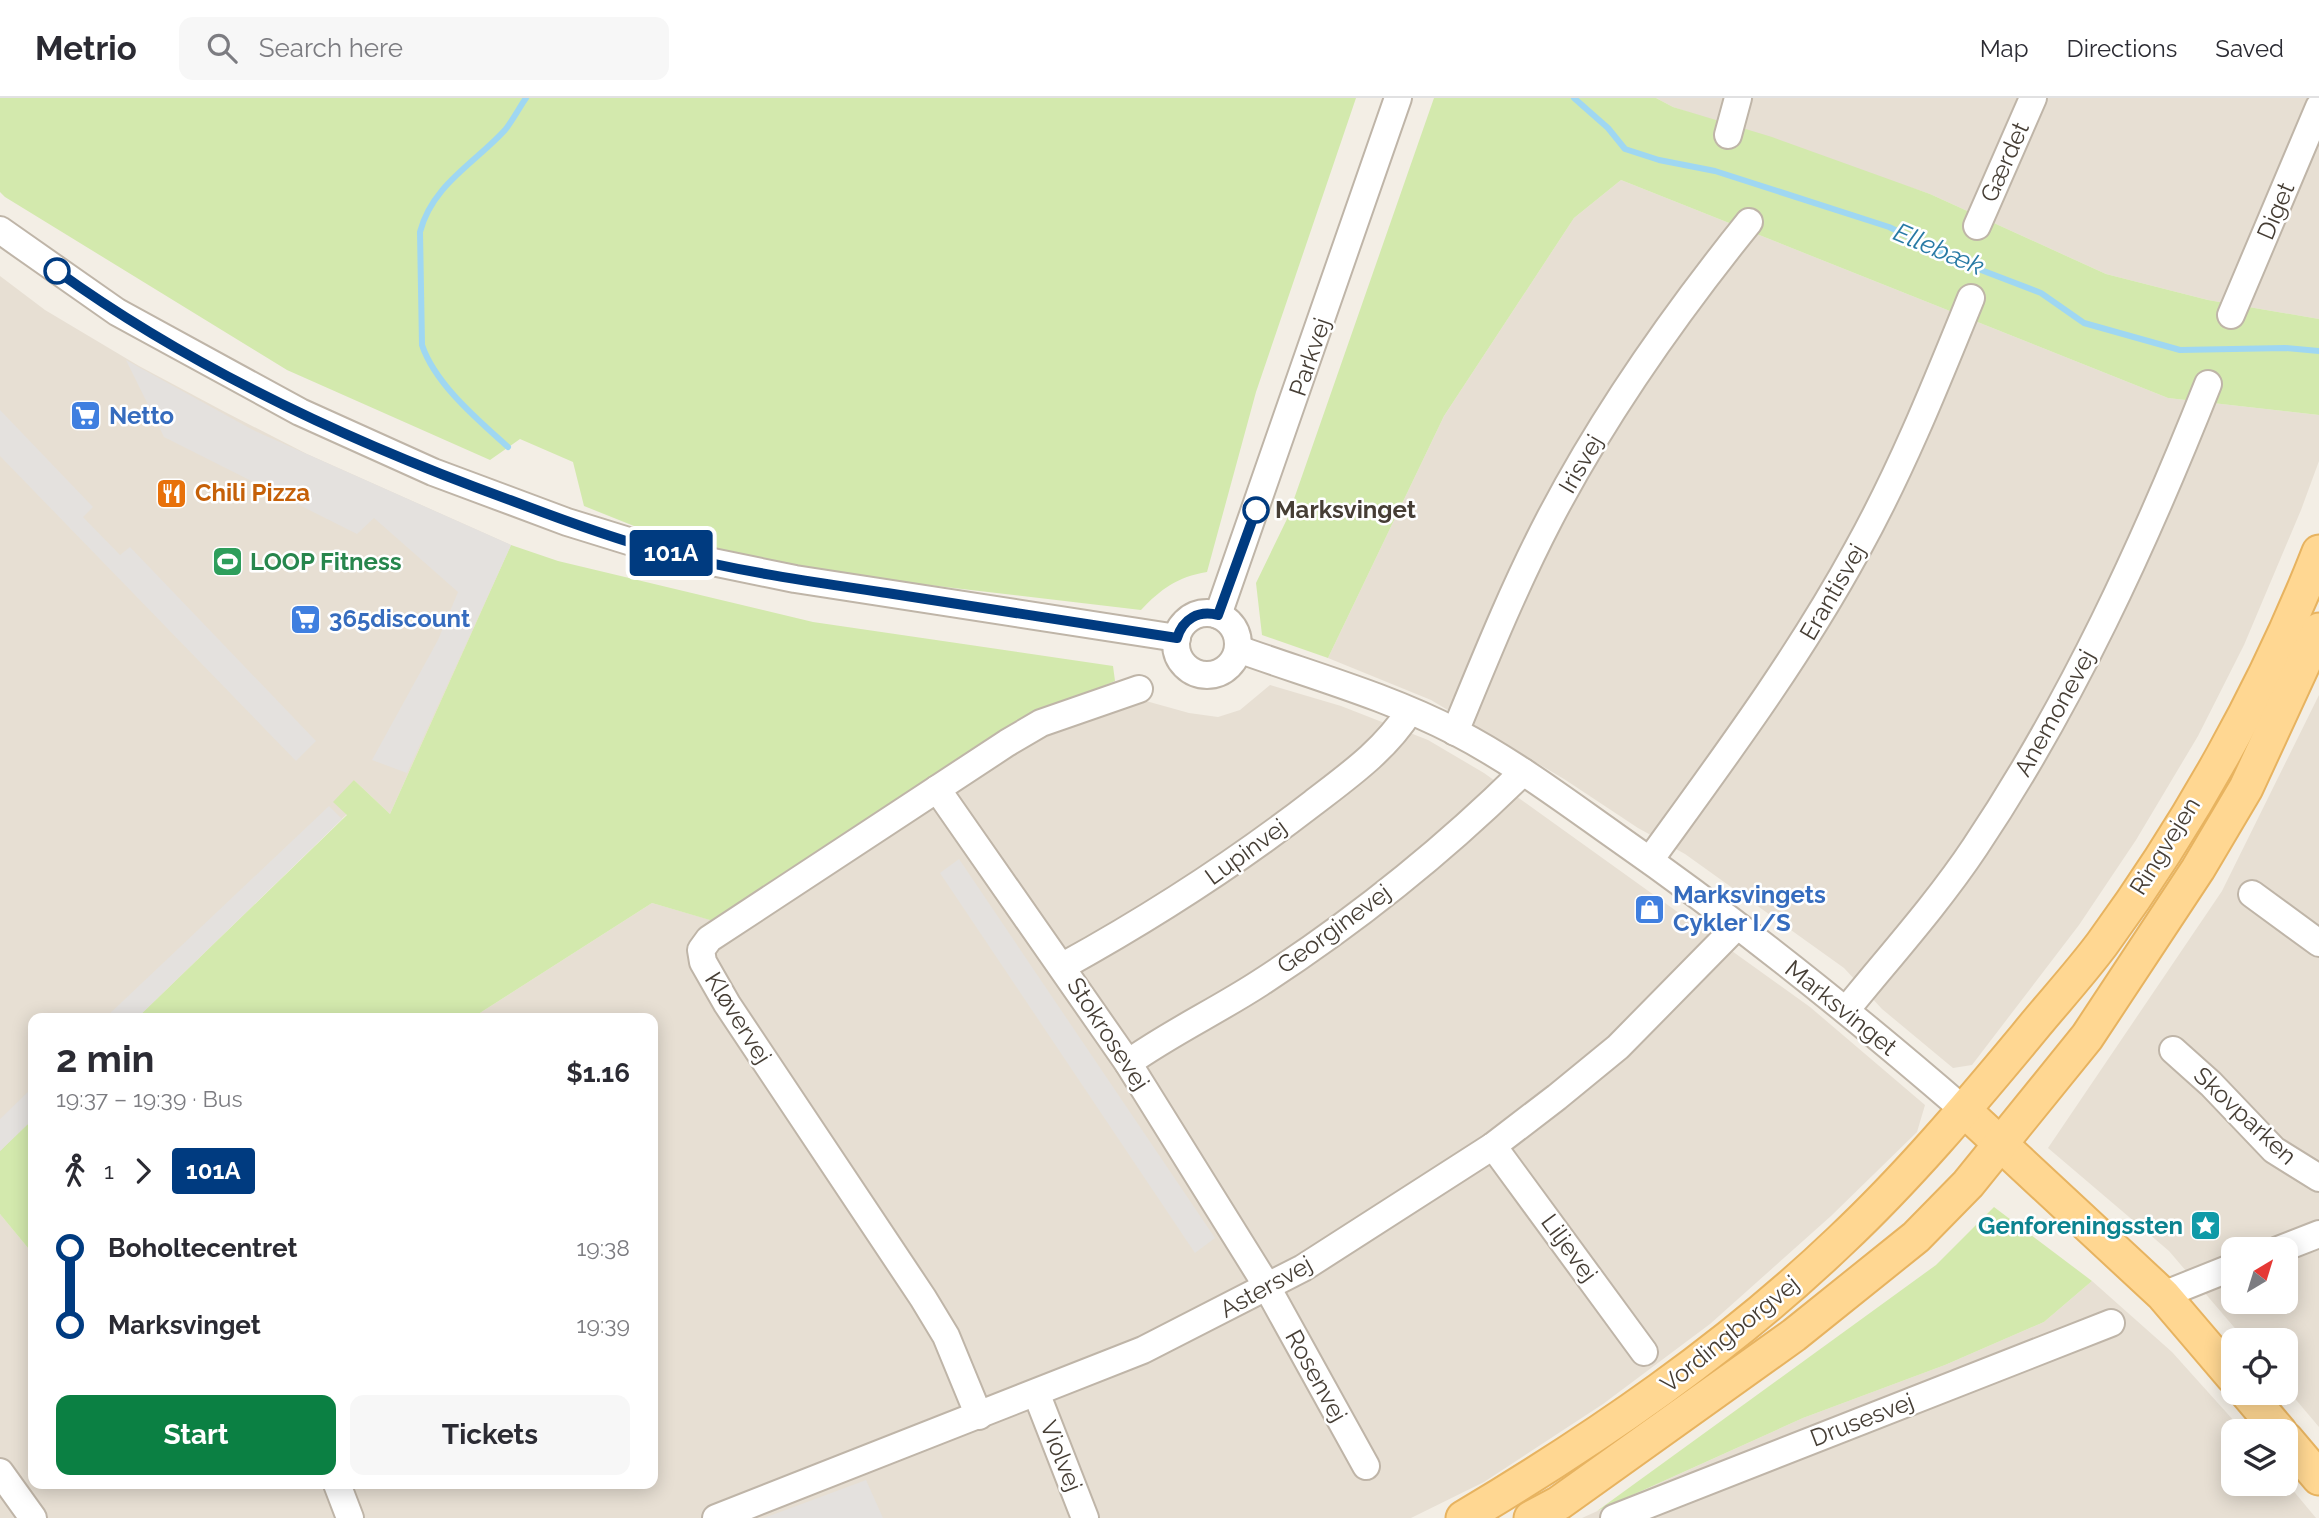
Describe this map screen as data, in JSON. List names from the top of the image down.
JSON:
{
  "streets": {
    "main road": ["Ringvejen", "Vordingborgvej"],
    "street": [
      "Gærdet",
      "Diget",
      "Parkvej",
      "Irisvej",
      "Erantisvej",
      "Anemonevej",
      "Lupinvej",
      "Georginevej",
      "Marksvinget",
      "Kløvervej",
      "Stokrosevej",
      "Skovparken",
      "Liljevej",
      "Astersvej",
      "Rosenvej",
      "Drusesvej",
      "Violvej"
    ]
  },
  "crossings": [
    ["Parkvej", "Marksvinget"],
    ["Irisvej", "Marksvinget"],
    ["Erantisvej", "Marksvinget"],
    ["Anemonevej", "Marksvinget"],
    ["Ringvejen", "Marksvinget"],
    ["Ringvejen", "Vordingborgvej"],
    ["Lupinvej", "Marksvinget"],
    ["Lupinvej", "Stokrosevej"],
    ["Georginevej", "Marksvinget"],
    ["Georginevej", "Stokrosevej"],
    ["Marksvinget", "Astersvej"],
    ["Marksvinget", "Vordingborgvej"],
    ["Kløvervej", "Stokrosevej"],
    ["Kløvervej", "Astersvej"],
    ["Stokrosevej", "Astersvej"],
    ["Stokrosevej", "Rosenvej"],
    ["Liljevej", "Astersvej"],
    ["Astersvej", "Rosenvej"],
    ["Astersvej", "Violvej"]
  ],
  "water": ["Ellebæk"],
  "places": {
    "supermarket": ["Netto", "365discount"],
    "restaurant": ["Chili Pizza"],
    "other": ["Marksvinget"],
    "sports": ["LOOP Fitness"],
    "shop": ["Marksvingets Cykler I/S"],
    "place": ["Genforeningssten"]
  },
  "lines": ["bus line 101A"],
  "north": "top right",
  "page": {
    "header": "Metrio",
    "search": "Search here",
    "nav": ["Map", "Directions", "Saved"],
    "on_map": "101A",
    "heading": ["2 min", "19:37 – 19:39 · Bus", "$1.16"],
    "legs": ["1", "101A"],
    "list": [
      {
        "name": "Boholtecentret",
        "value": "19:38"
      },
      {
        "name": "Marksvinget",
        "value": "19:39"
      }
    ],
    "buttons": ["Start", "Tickets"]
  }
}
